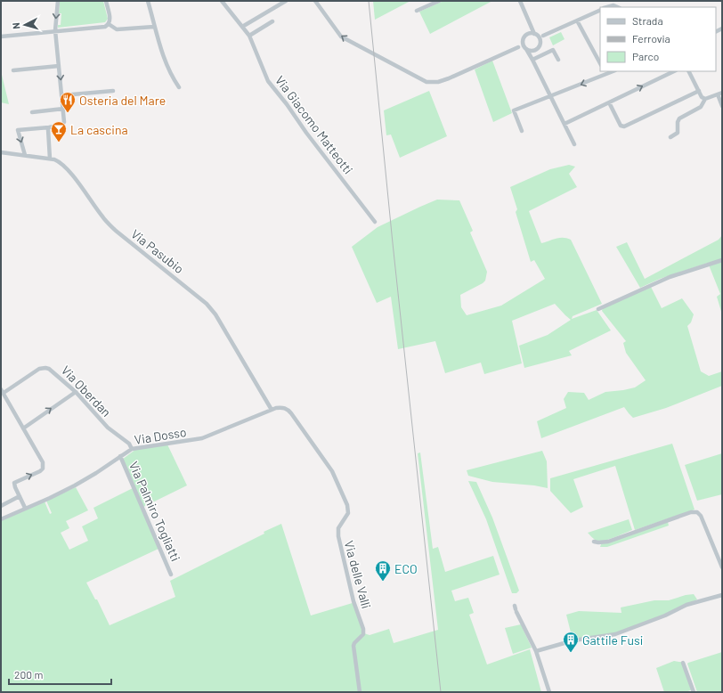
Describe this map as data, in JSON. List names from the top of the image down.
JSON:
{
  "streets": {
    "street": [
      "Via Giacomo Matteotti",
      "Via Pasubio",
      "Via Oberdan",
      "Via Dosso",
      "Via Palmiro Togliatti",
      "Via delle Valli"
    ]
  },
  "crossings": [
    ["Via Pasubio", "Via Dosso"],
    ["Via Pasubio", "Via delle Valli"],
    ["Via Oberdan", "Via Dosso"],
    ["Via Dosso", "Via Palmiro Togliatti"],
    ["Via Dosso", "Via delle Valli"]
  ],
  "places": {
    "restaurant": ["Osteria del Mare"],
    "bar": ["La cascina"],
    "building": ["ECO", "Gattile Fusi"]
  },
  "legend": ["Strada", "Ferrovia", "Parco"],
  "scale_bar": "200 m",
  "north": "left"
}
